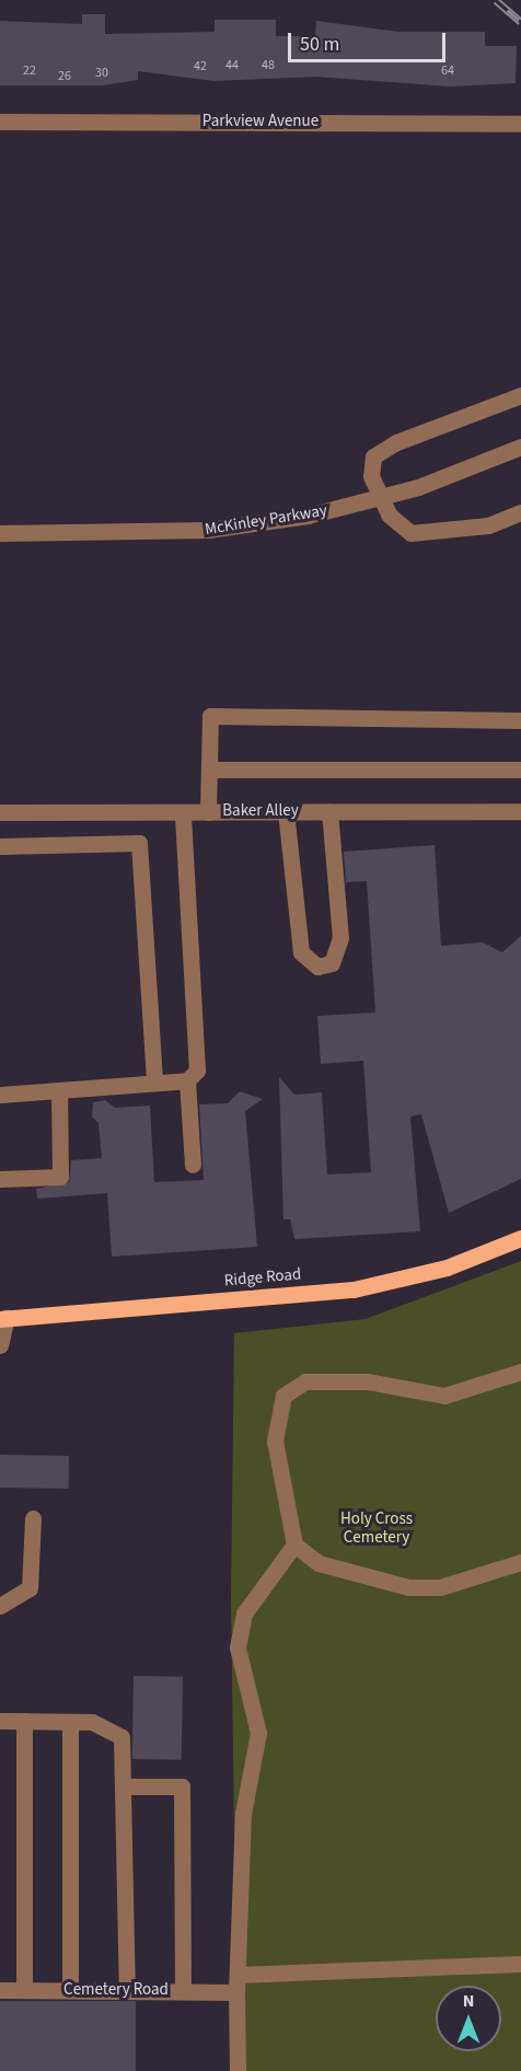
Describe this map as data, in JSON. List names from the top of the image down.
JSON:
{
  "streets": {
    "main road": ["Ridge Road"],
    "street": [
      "Parkview Avenue",
      "McKinley Parkway",
      "Baker Alley",
      "Cemetery Road"
    ]
  },
  "parks": ["Holy Cross Cemetery"],
  "house_numbers": [
    "44",
    "48",
    "42",
    "22",
    "64",
    "30",
    "26"
  ],
  "scale_bar": "50 m",
  "north": "top"
}
